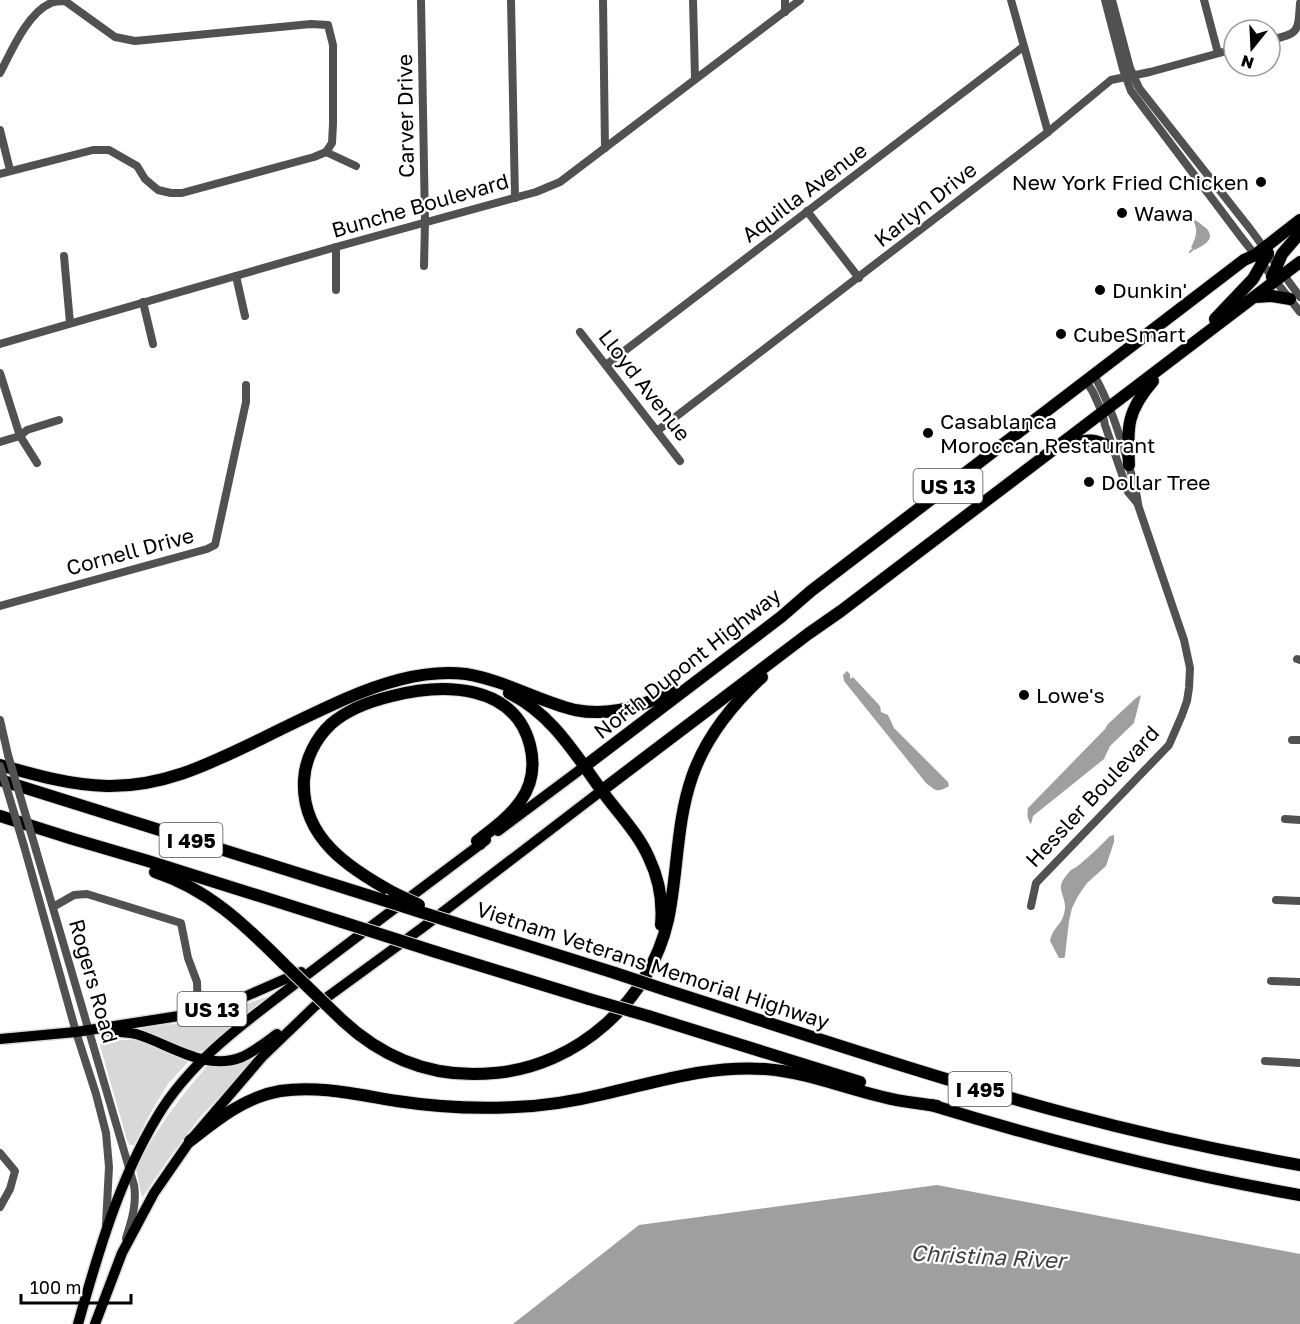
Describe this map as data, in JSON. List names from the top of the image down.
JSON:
{
  "streets": {
    "highway": [
      "US 13",
      "North Dupont Highway",
      "I 495",
      "Vietnam Veterans Memorial Highway"
    ],
    "street": [
      "Carver Drive",
      "Aquilla Avenue",
      "Karlyn Drive",
      "Bunche Boulevard",
      "Lloyd Avenue",
      "Cornell Drive",
      "Hessler Boulevard",
      "Rogers Road"
    ]
  },
  "crossings": [
    ["Carver Drive", "Bunche Boulevard"],
    ["Aquilla Avenue", "Lloyd Avenue"],
    ["Karlyn Drive", "Lloyd Avenue"],
    ["US 13", "North Dupont Highway"],
    ["US 13", "Hessler Boulevard"],
    ["US 13", "Rogers Road"],
    ["North Dupont Highway", "Hessler Boulevard"],
    ["North Dupont Highway", "Rogers Road"]
  ],
  "water": ["Christina River"],
  "places": [
    "New York Fried Chicken",
    "Wawa",
    "Dunkin'",
    "CubeSmart",
    "Casablanca Moroccan Restaurant",
    "Dollar Tree",
    "Lowe's"
  ],
  "scale_bar": "100 m",
  "north": "bottom"
}
